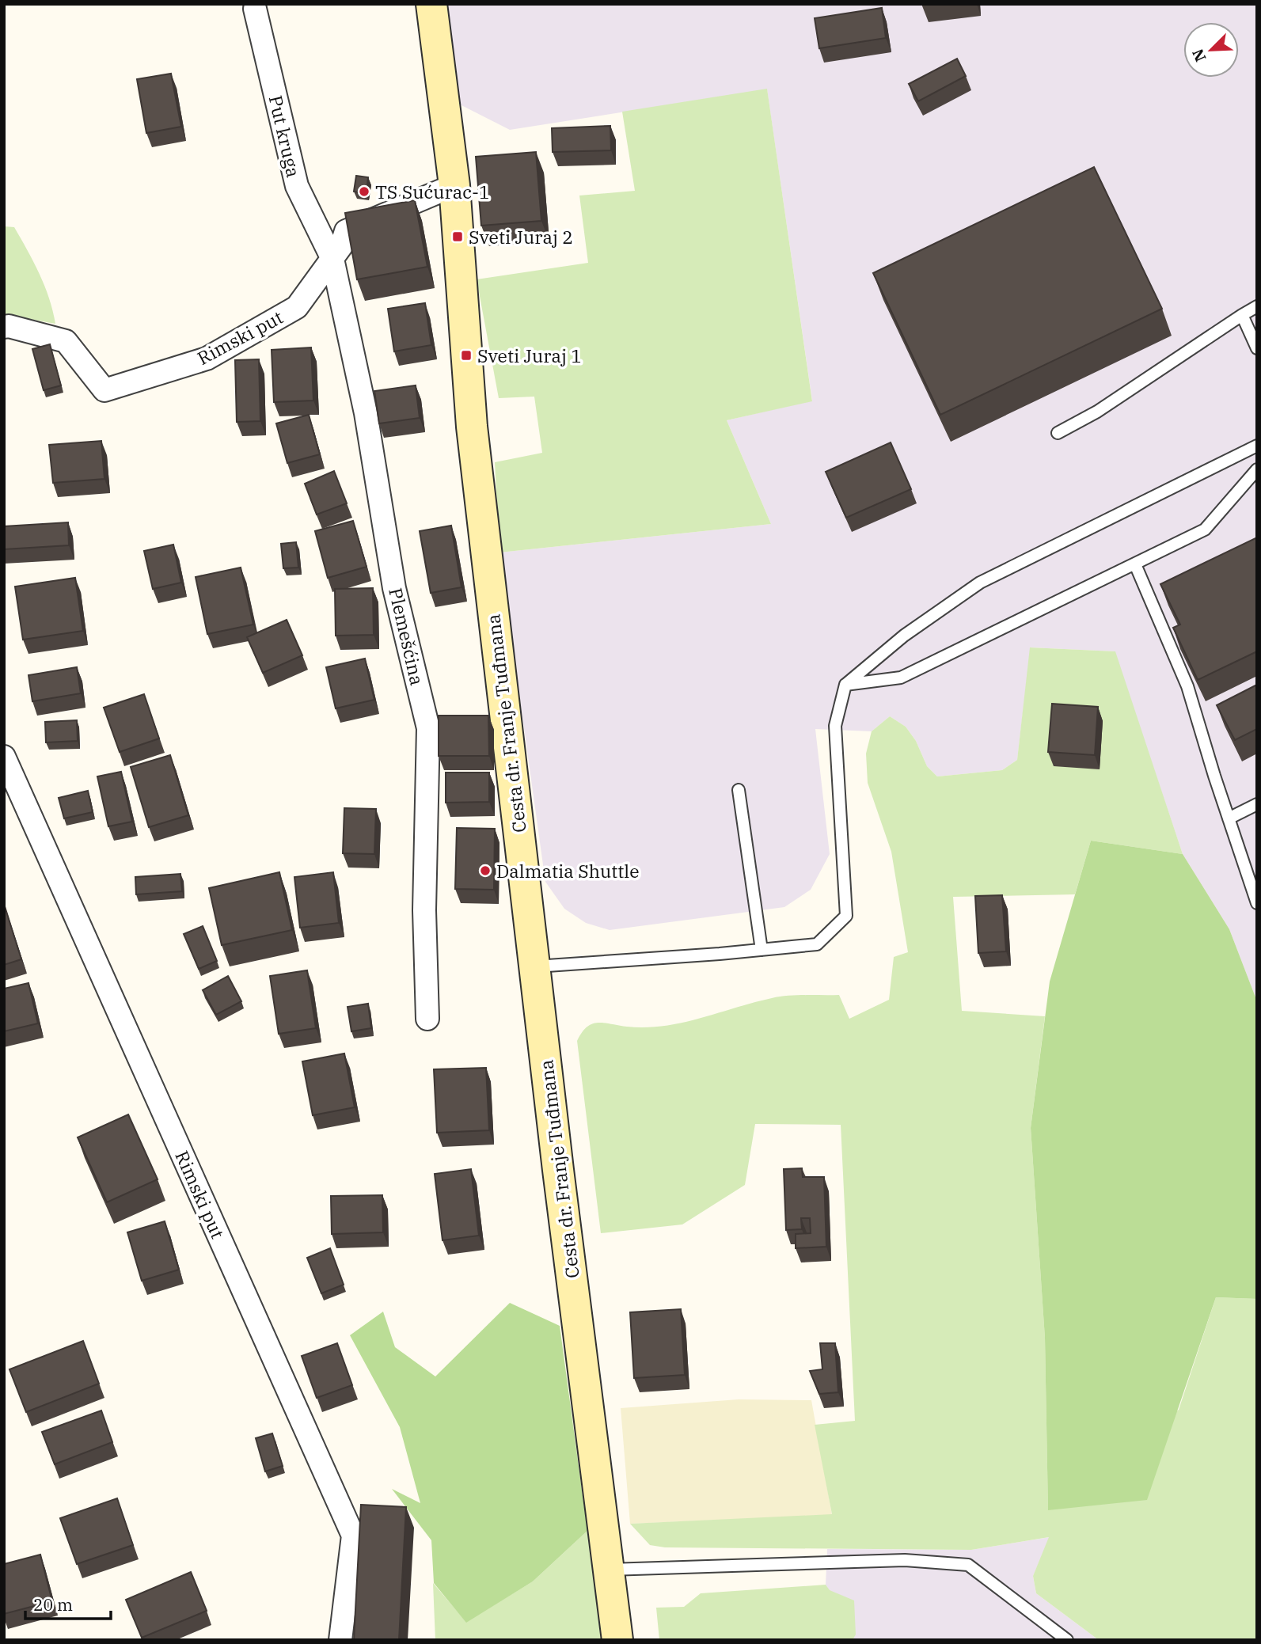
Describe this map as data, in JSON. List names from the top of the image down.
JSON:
{
  "streets": {
    "main road": ["Cesta dr. Franje Tuđmana"],
    "street": ["Put kruga", "Rimski put", "Plemešćina"]
  },
  "crossings": [
    ["Put kruga", "Rimski put"],
    ["Put kruga", "Plemešćina"],
    ["Rimski put", "Plemešćina"],
    ["Rimski put", "Cesta dr. Franje Tuđmana"]
  ],
  "places": {
    "other": ["TS Sućurac-1", "Dalmatia Shuttle"],
    "transit": ["Sveti Juraj 2", "Sveti Juraj 1"]
  },
  "scale_bar": "20 m",
  "north": "bottom left"
}
